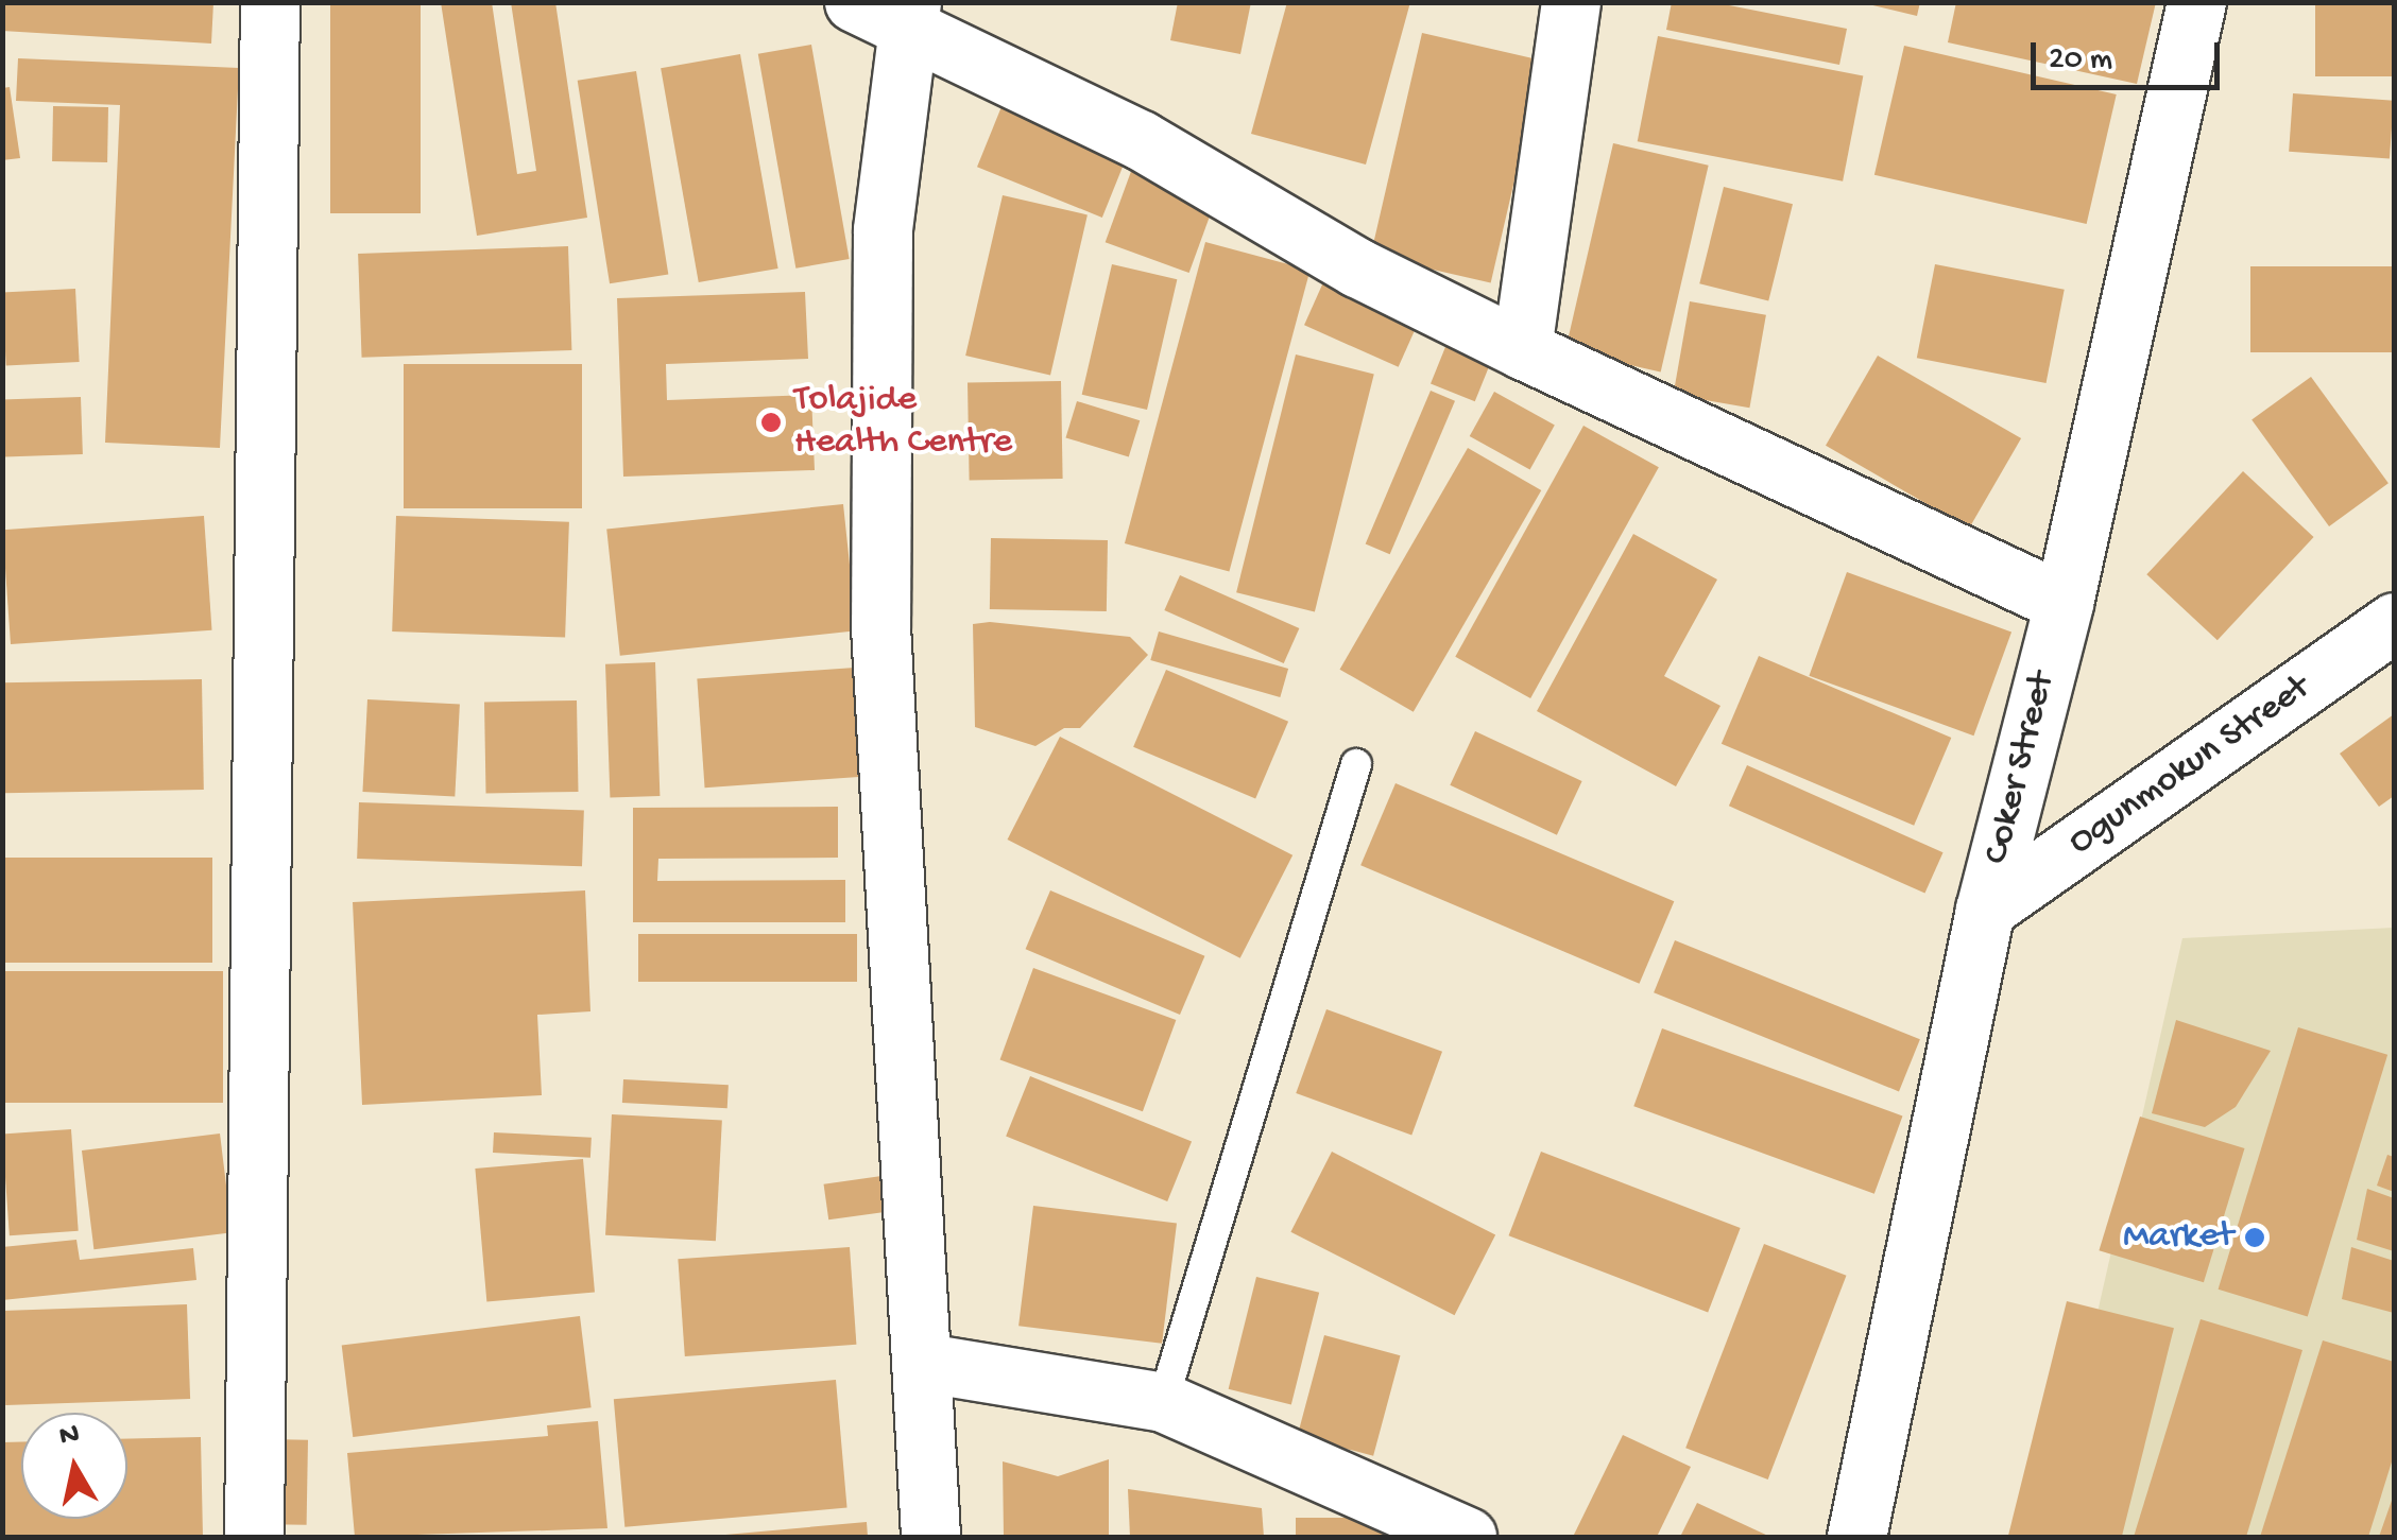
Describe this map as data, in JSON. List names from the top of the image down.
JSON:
{
  "streets": {
    "street": ["Ogunmokun Street", "Coker Street"]
  },
  "crossings": [
    ["Ogunmokun Street", "Coker Street"]
  ],
  "places": ["Tolajide Health Centre", "Market"],
  "scale_bar": "20 m",
  "north": "top"
}
